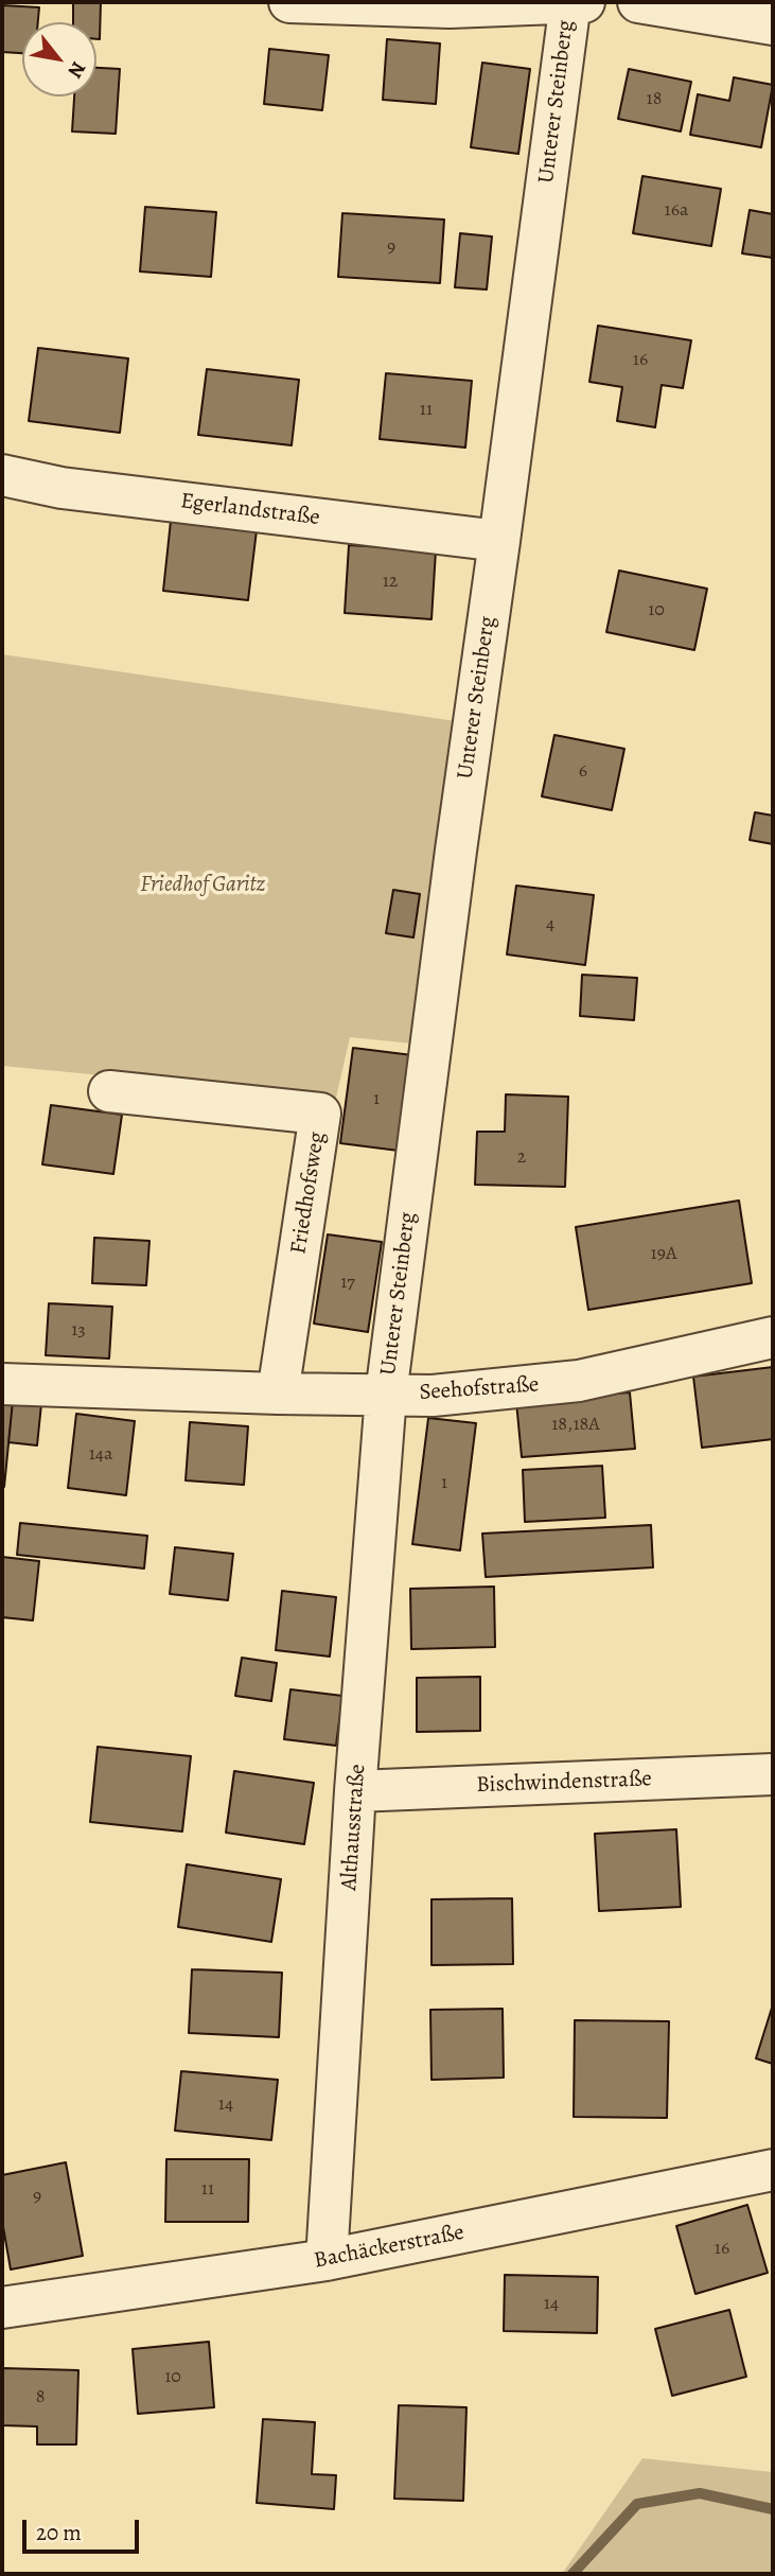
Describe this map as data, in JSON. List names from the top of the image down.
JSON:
{
  "streets": {
    "street": [
      "Unterer Steinberg",
      "Egerlandstraße",
      "Friedhofsweg",
      "Seehofstraße",
      "Bischwindenstraße",
      "Althausstraße",
      "Bachäckerstraße"
    ]
  },
  "crossings": [
    ["Unterer Steinberg", "Egerlandstraße"],
    ["Unterer Steinberg", "Seehofstraße"],
    ["Unterer Steinberg", "Althausstraße"],
    ["Friedhofsweg", "Seehofstraße"],
    ["Seehofstraße", "Althausstraße"],
    ["Bischwindenstraße", "Althausstraße"],
    ["Althausstraße", "Bachäckerstraße"]
  ],
  "parks": ["Friedhof Garitz"],
  "house_numbers": [
    "18",
    "16a",
    "9",
    "16",
    "11",
    "12",
    "10",
    "6",
    "4",
    "1",
    "2",
    "19A",
    "17",
    "13",
    "18,18A",
    "14a",
    "1",
    "14",
    "11",
    "9",
    "16",
    "14",
    "10",
    "8"
  ],
  "scale_bar": "20 m",
  "north": "bottom right"
}
